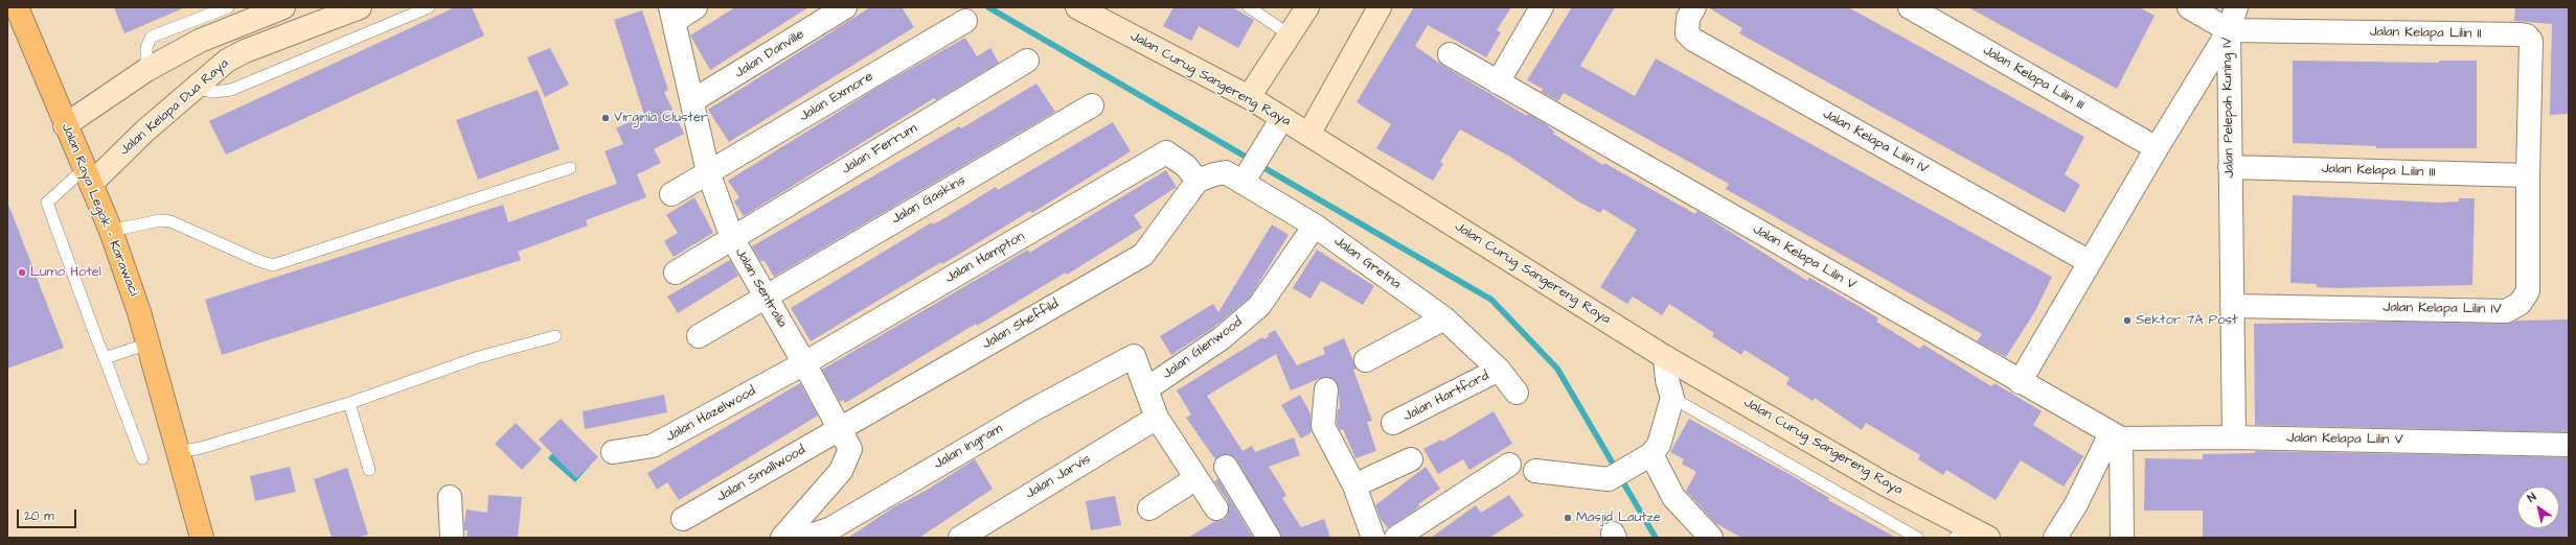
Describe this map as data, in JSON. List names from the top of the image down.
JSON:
{
  "streets": {
    "main road": ["Jalan Curug Sangereng Raya", "Jalan Kelapa Dua Raya", "Jalan Raya Legok - Karawaci"],
    "street": [
      "Jalan Kelapa Lilin II",
      "Jalan Danville",
      "Jalan Kelapa Lilin III",
      "Jalan Exmore",
      "Jalan Pelepah Kuning IV",
      "Jalan Kelapa Lilin IV",
      "Jalan Ferrum",
      "Jalan Gaskins",
      "Jalan Hampton",
      "Jalan Kelapa Lilin V",
      "Jalan Gretna",
      "Jalan Sentralia",
      "Jalan Sheffild",
      "Jalan Glenwood",
      "Jalan Hartford",
      "Jalan Hazelwood",
      "Jalan Ingram",
      "Jalan Smallwood",
      "Jalan Jarvis"
    ]
  },
  "crossings": [
    ["Jalan Kelapa Lilin II", "Jalan Kelapa Lilin III"],
    ["Jalan Kelapa Lilin II", "Jalan Pelepah Kuning IV"],
    ["Jalan Kelapa Lilin II", "Jalan Kelapa Lilin IV"],
    ["Jalan Danville", "Jalan Sentralia"],
    ["Jalan Kelapa Lilin III", "Jalan Pelepah Kuning IV"],
    ["Jalan Kelapa Lilin III", "Jalan Kelapa Lilin IV"],
    ["Jalan Exmore", "Jalan Sentralia"],
    ["Jalan Kelapa Dua Raya", "Jalan Raya Legok - Karawaci"],
    ["Jalan Pelepah Kuning IV", "Jalan Kelapa Lilin IV"],
    ["Jalan Pelepah Kuning IV", "Jalan Kelapa Lilin V"],
    ["Jalan Ferrum", "Jalan Sentralia"],
    ["Jalan Gaskins", "Jalan Sentralia"],
    ["Jalan Hampton", "Jalan Gretna"],
    ["Jalan Hampton", "Jalan Sentralia"],
    ["Jalan Hampton", "Jalan Sheffild"],
    ["Jalan Hampton", "Jalan Hazelwood"],
    ["Jalan Gretna", "Jalan Sheffild"],
    ["Jalan Gretna", "Jalan Glenwood"],
    ["Jalan Gretna", "Jalan Hartford"],
    ["Jalan Sentralia", "Jalan Sheffild"],
    ["Jalan Sentralia", "Jalan Hazelwood"],
    ["Jalan Sentralia", "Jalan Smallwood"],
    ["Jalan Sheffild", "Jalan Smallwood"],
    ["Jalan Glenwood", "Jalan Ingram"]
  ],
  "places": [
    "Virginia Cluster",
    "Lumo Hotel",
    "Sektor 7A Post",
    "Masjid Lautze"
  ],
  "scale_bar": "20 m",
  "north": "top left"
}
